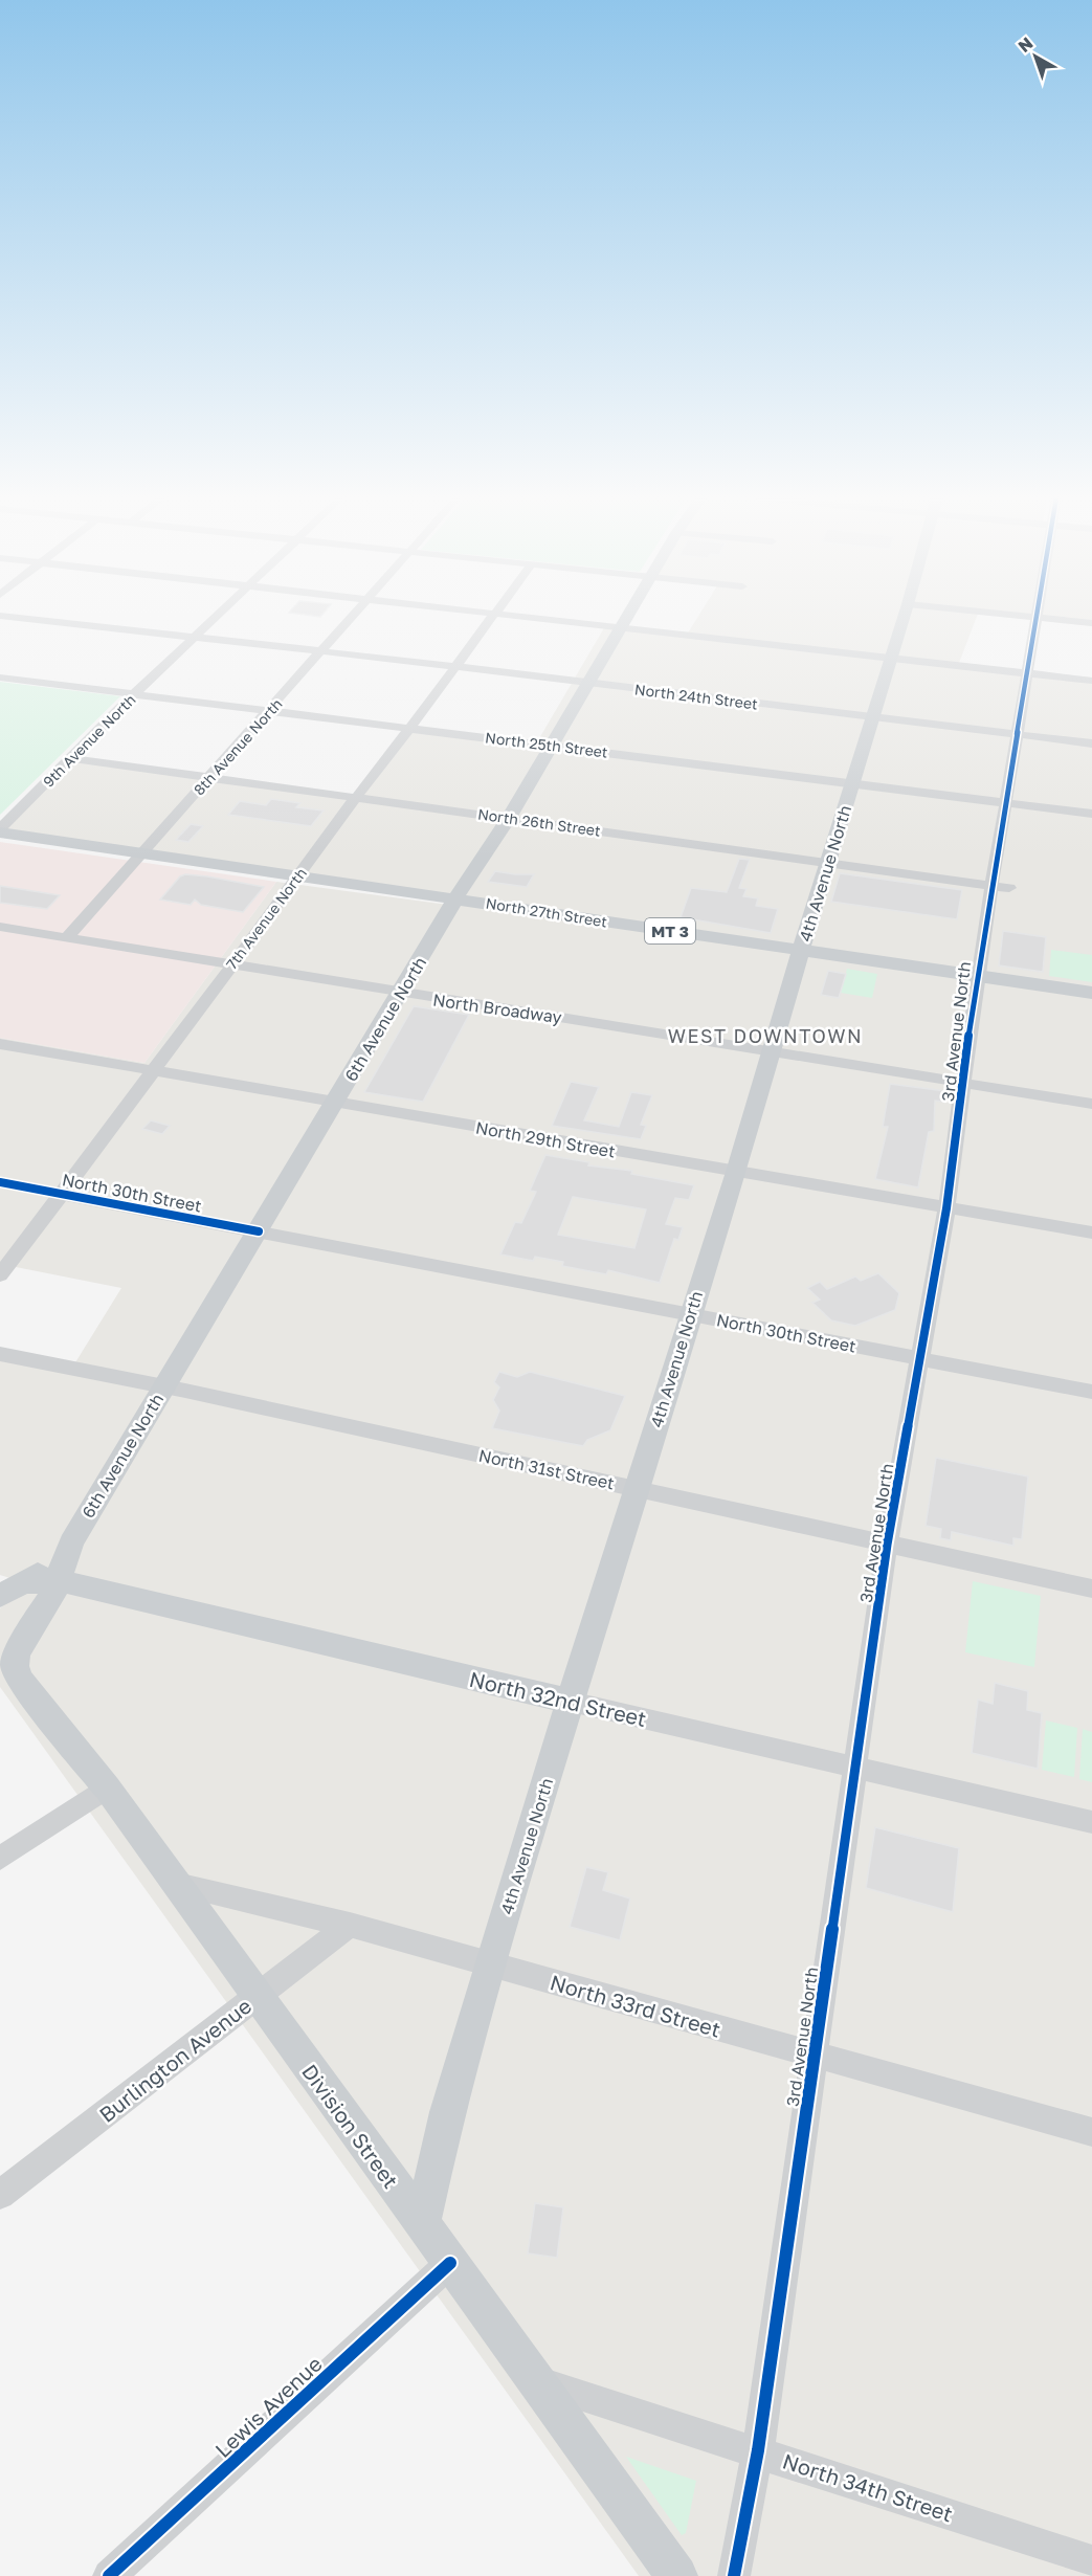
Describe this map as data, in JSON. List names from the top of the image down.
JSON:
{
  "streets": {
    "main road": [
      "4th Avenue North",
      "North 27th Street",
      "MT 3",
      "6th Avenue North",
      "North 32nd Street",
      "Division Street"
    ],
    "street": [
      "North 24th Street",
      "9th Avenue North",
      "North 25th Street",
      "8th Avenue North",
      "North 26th Street",
      "7th Avenue North",
      "North Broadway",
      "3rd Avenue North",
      "North 29th Street",
      "North 30th Street",
      "North 31st Street",
      "North 33rd Street",
      "Burlington Avenue",
      "Lewis Avenue",
      "North 34th Street"
    ]
  },
  "crossings": [
    ["North 24th Street", "9th Avenue North"],
    ["North 24th Street", "8th Avenue North"],
    ["North 24th Street", "4th Avenue North"],
    ["North 24th Street", "7th Avenue North"],
    ["North 24th Street", "6th Avenue North"],
    ["North 24th Street", "3rd Avenue North"],
    ["9th Avenue North", "North 25th Street"],
    ["9th Avenue North", "North 26th Street"],
    ["9th Avenue North", "North 27th Street"],
    ["North 25th Street", "8th Avenue North"],
    ["North 25th Street", "4th Avenue North"],
    ["North 25th Street", "7th Avenue North"],
    ["North 25th Street", "6th Avenue North"],
    ["North 25th Street", "3rd Avenue North"],
    ["8th Avenue North", "North 26th Street"],
    ["8th Avenue North", "North 27th Street"],
    ["8th Avenue North", "North Broadway"],
    ["North 26th Street", "4th Avenue North"],
    ["North 26th Street", "7th Avenue North"],
    ["North 26th Street", "6th Avenue North"],
    ["North 26th Street", "3rd Avenue North"],
    ["4th Avenue North", "North 27th Street"],
    ["4th Avenue North", "North Broadway"],
    ["4th Avenue North", "North 29th Street"],
    ["4th Avenue North", "North 30th Street"],
    ["4th Avenue North", "North 31st Street"],
    ["4th Avenue North", "North 32nd Street"],
    ["4th Avenue North", "North 33rd Street"],
    ["4th Avenue North", "Division Street"],
    ["North 27th Street", "7th Avenue North"],
    ["North 27th Street", "6th Avenue North"],
    ["North 27th Street", "3rd Avenue North"],
    ["7th Avenue North", "North Broadway"],
    ["7th Avenue North", "North 29th Street"],
    ["7th Avenue North", "North 30th Street"],
    ["North Broadway", "6th Avenue North"],
    ["North Broadway", "3rd Avenue North"],
    ["6th Avenue North", "North 29th Street"],
    ["6th Avenue North", "North 30th Street"],
    ["6th Avenue North", "North 31st Street"],
    ["6th Avenue North", "North 32nd Street"],
    ["6th Avenue North", "Division Street"],
    ["3rd Avenue North", "North 29th Street"],
    ["3rd Avenue North", "North 30th Street"],
    ["3rd Avenue North", "North 31st Street"],
    ["3rd Avenue North", "North 32nd Street"],
    ["3rd Avenue North", "North 33rd Street"],
    ["3rd Avenue North", "North 34th Street"],
    ["North 33rd Street", "Burlington Avenue"],
    ["North 33rd Street", "Division Street"],
    ["Burlington Avenue", "Division Street"],
    ["Division Street", "Lewis Avenue"],
    ["Division Street", "North 34th Street"]
  ],
  "districts": ["WEST DOWNTOWN"],
  "north": "top left"
}
